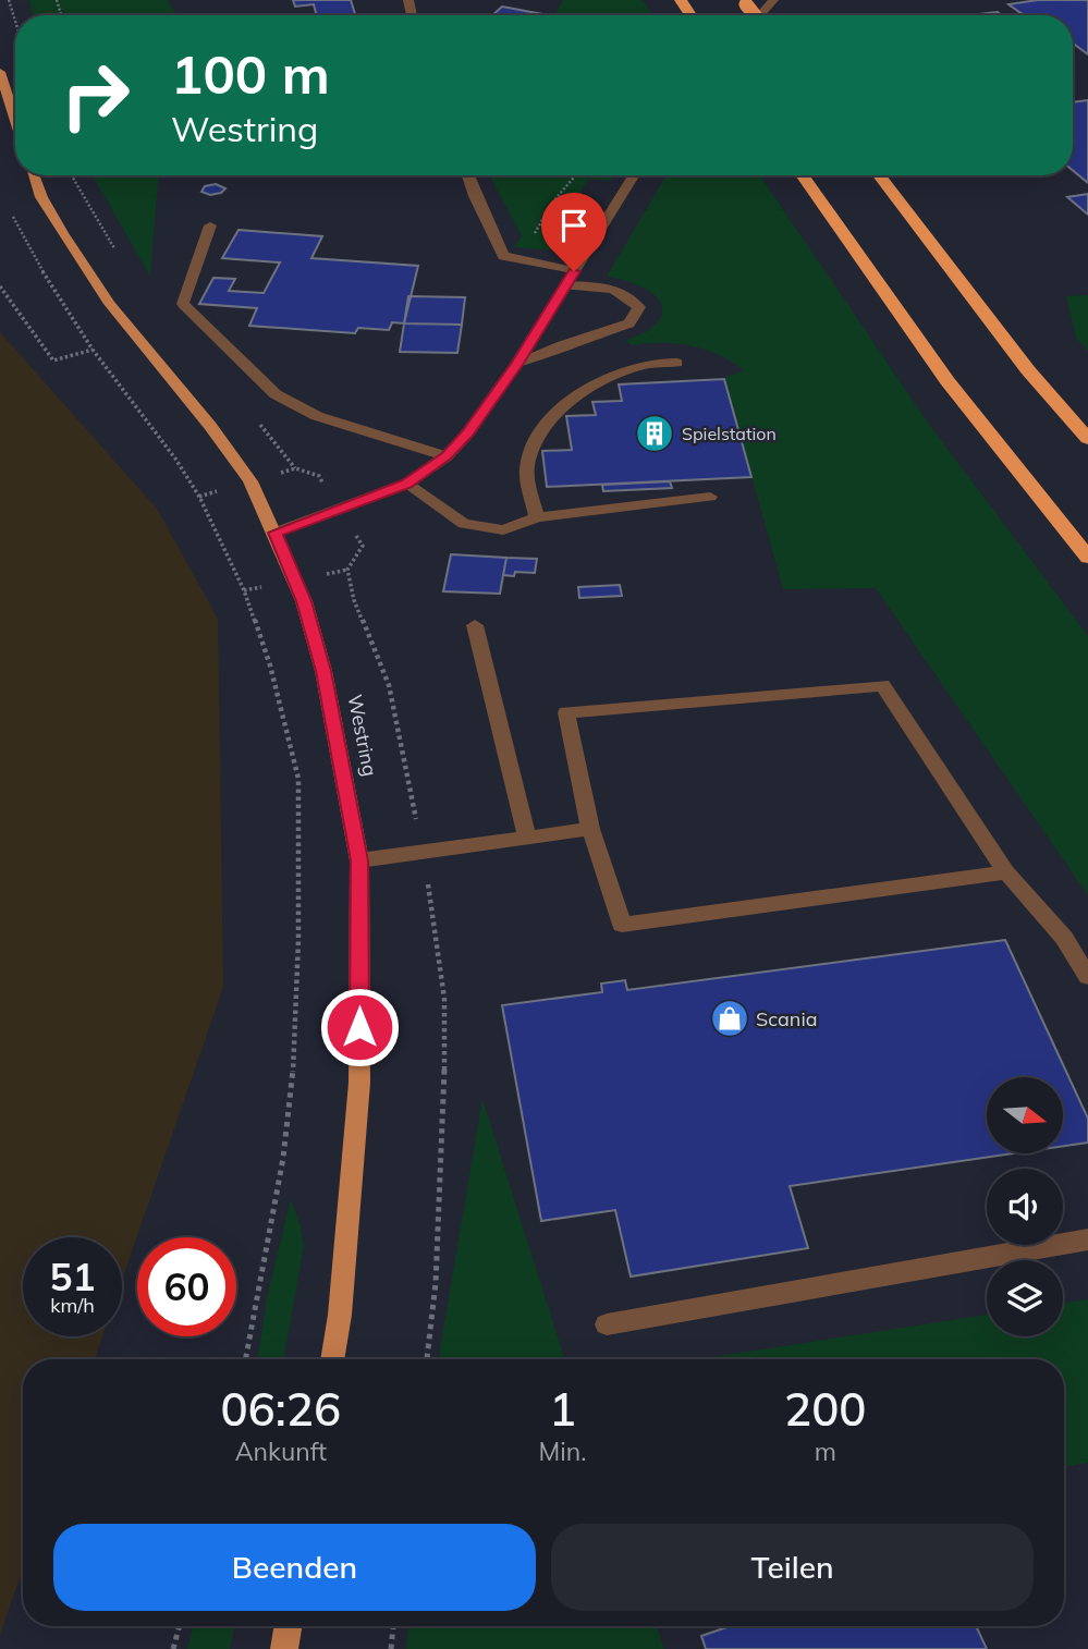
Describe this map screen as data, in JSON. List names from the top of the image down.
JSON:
{
  "streets": {
    "main road": ["Westring"]
  },
  "places": {
    "building": ["Spielstation"],
    "shop": ["Scania"]
  },
  "north": "right",
  "page": {
    "turn": ["100 m", "Westring"],
    "speed": "51 km/h",
    "limit": "60",
    "eta": [
      "06:26",
      "Ankunft",
      "1",
      "Min.",
      "200",
      "m"
    ],
    "buttons": ["Beenden", "Teilen"]
  }
}
